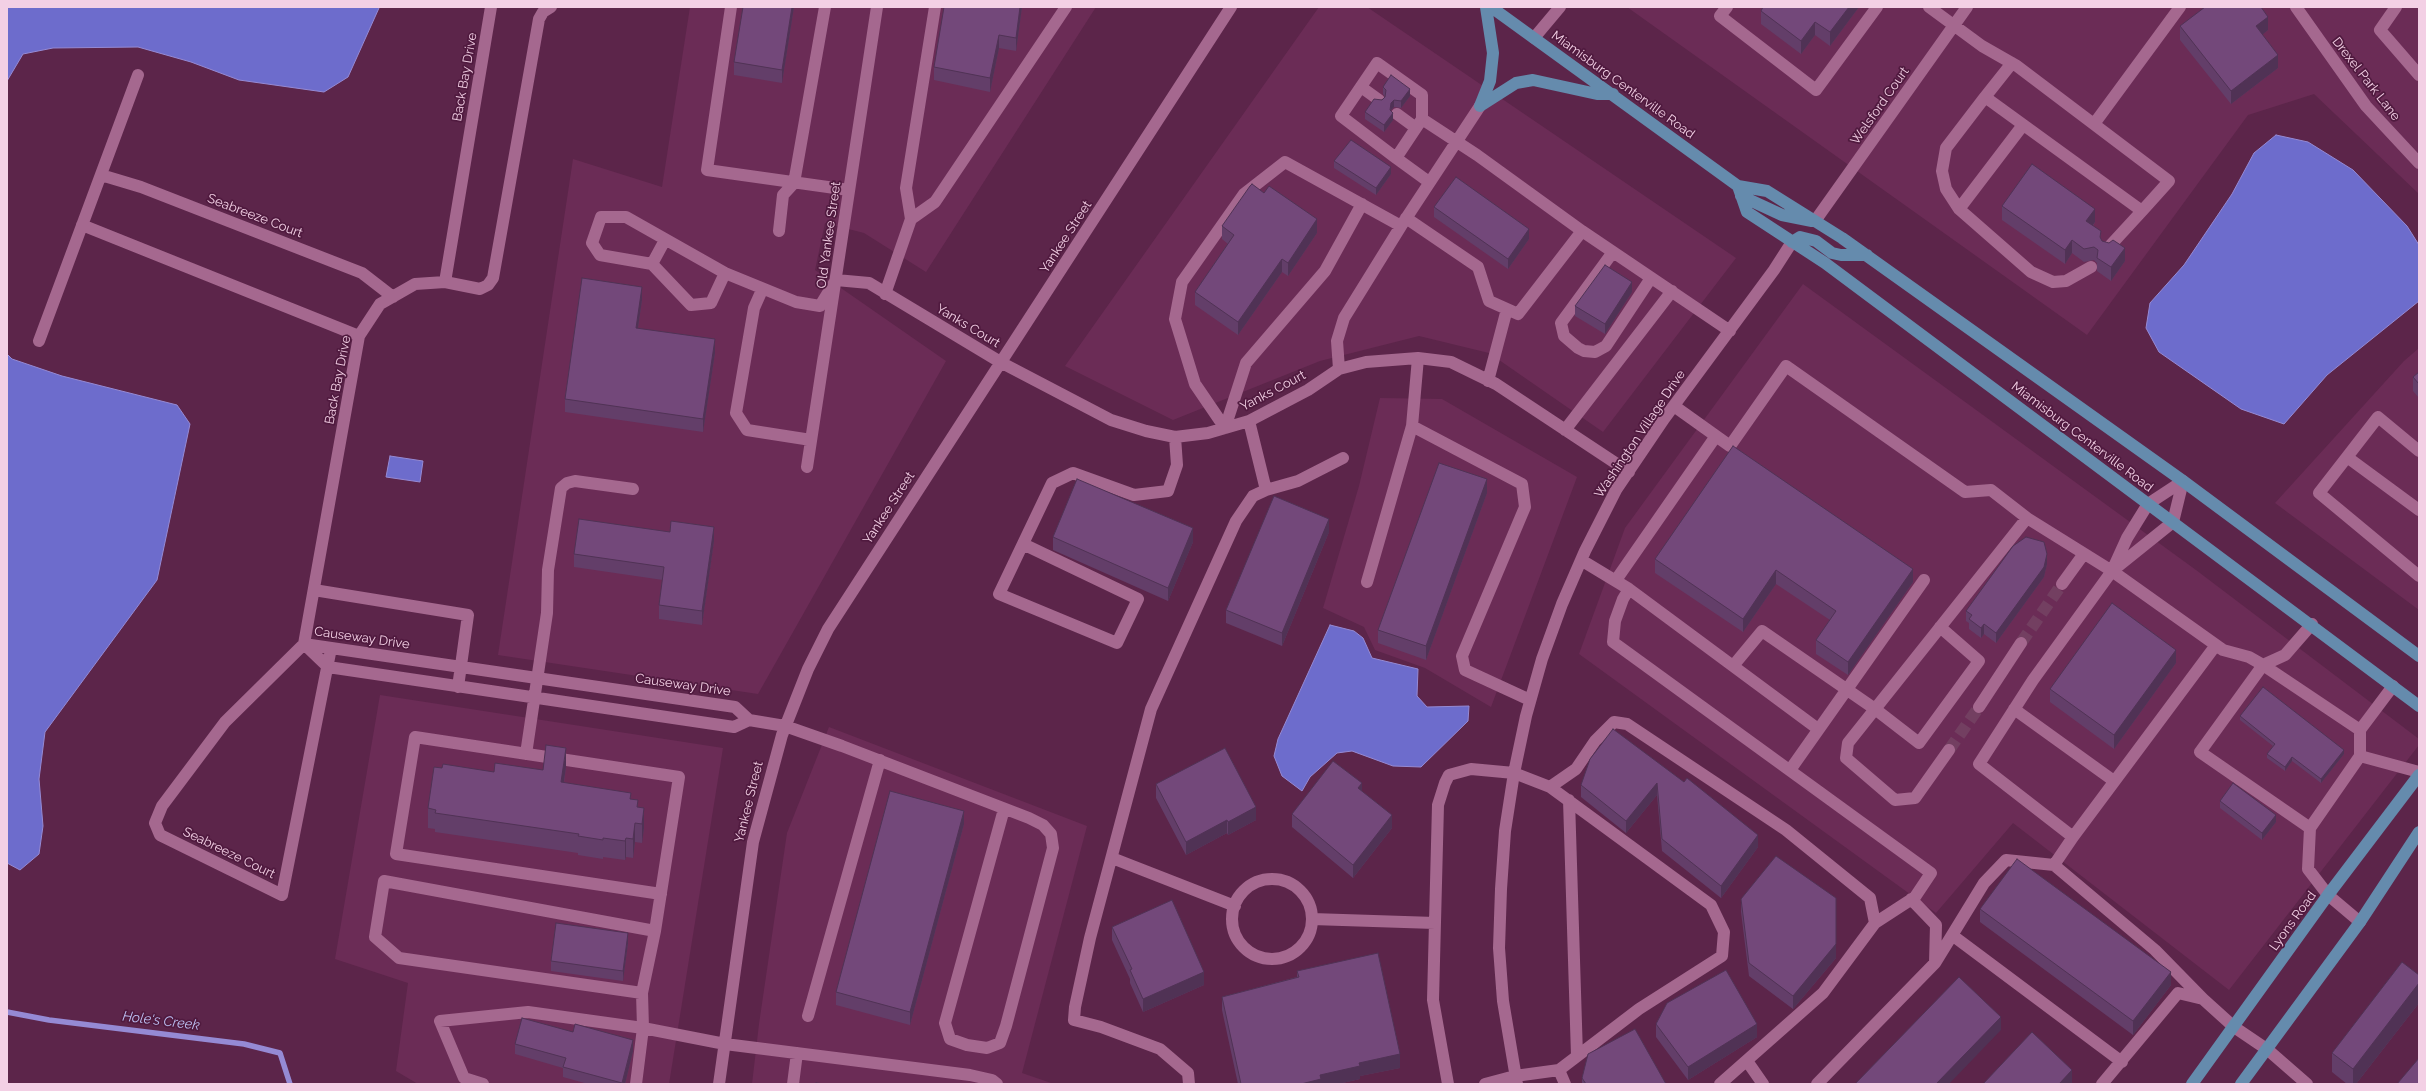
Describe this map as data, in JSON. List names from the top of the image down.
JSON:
{
  "streets": {
    "main road": ["Miamisburg Centerville Road", "Lyons Road"],
    "street": [
      "Back Bay Drive",
      "Drexel Park Lane",
      "Welsford Court",
      "Seabreeze Court",
      "Old Yankee Street",
      "Yankee Street",
      "Yanks Court",
      "Washington Village Drive",
      "Causeway Drive"
    ]
  },
  "crossings": [
    ["Back Bay Drive", "Seabreeze Court"],
    ["Back Bay Drive", "Causeway Drive"],
    ["Miamisburg Centerville Road", "Welsford Court"],
    ["Miamisburg Centerville Road", "Washington Village Drive"],
    ["Seabreeze Court", "Causeway Drive"],
    ["Old Yankee Street", "Yanks Court"],
    ["Yankee Street", "Yanks Court"],
    ["Yanks Court", "Washington Village Drive"]
  ],
  "water": ["Hole's Creek"]
}
